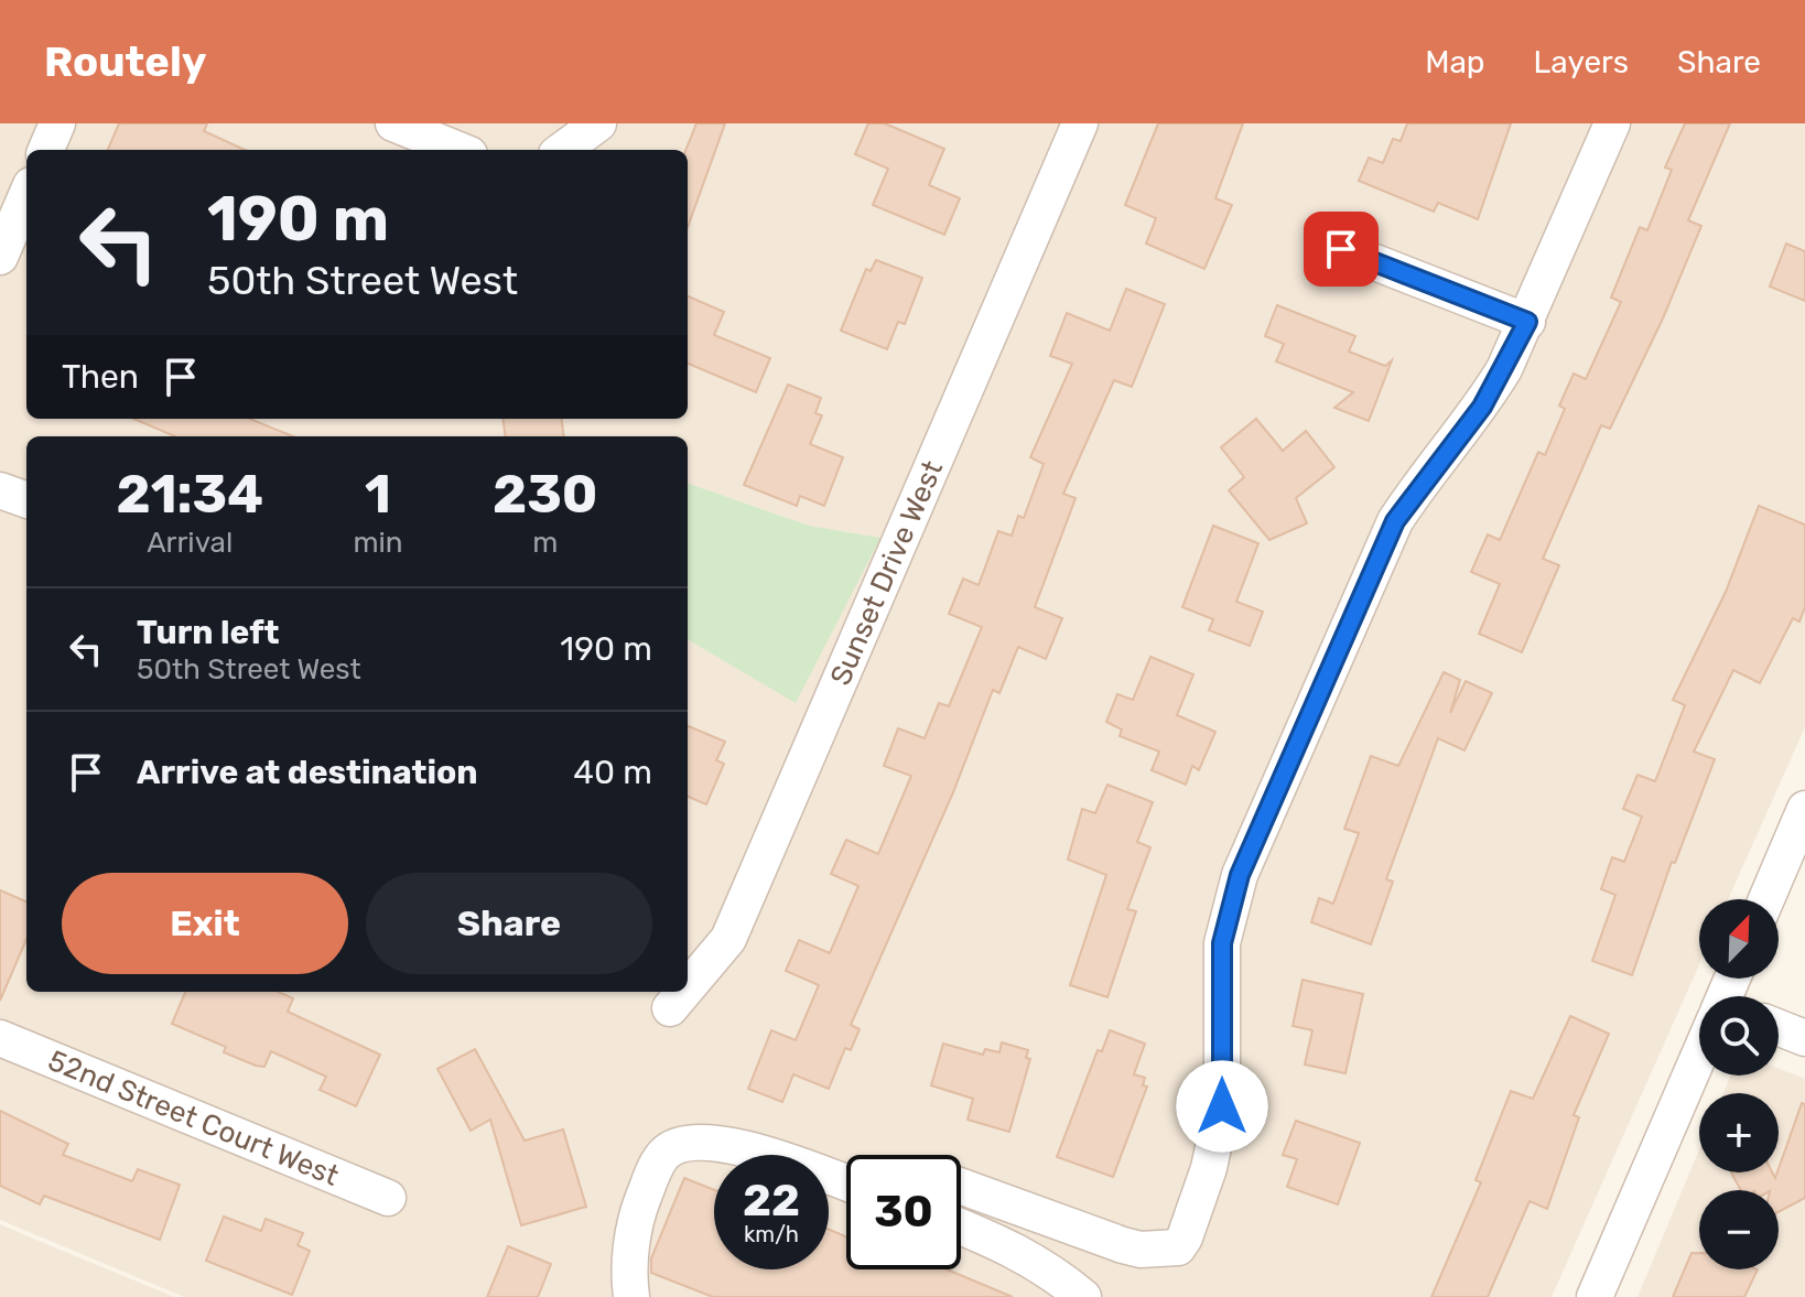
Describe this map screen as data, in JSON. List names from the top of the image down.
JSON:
{
  "streets": {
    "street": ["Sunset Drive West", "52nd Street Court West"]
  },
  "north": "top right",
  "page": {
    "header": "Routely",
    "nav": ["Map", "Layers", "Share"],
    "turn": ["190 m", "50th Street West"],
    "then": "Then",
    "eta": [
      "21:34",
      "Arrival",
      "1",
      "min",
      "230",
      "m"
    ],
    "list": [
      {
        "name": "Turn left",
        "note": "50th Street West",
        "value": "190 m"
      },
      {
        "name": "Arrive at destination",
        "value": "40 m"
      }
    ],
    "buttons": ["Exit", "Share"],
    "map_buttons": ["+", "−"],
    "speed": "22 km/h",
    "limit": "30"
  }
}
